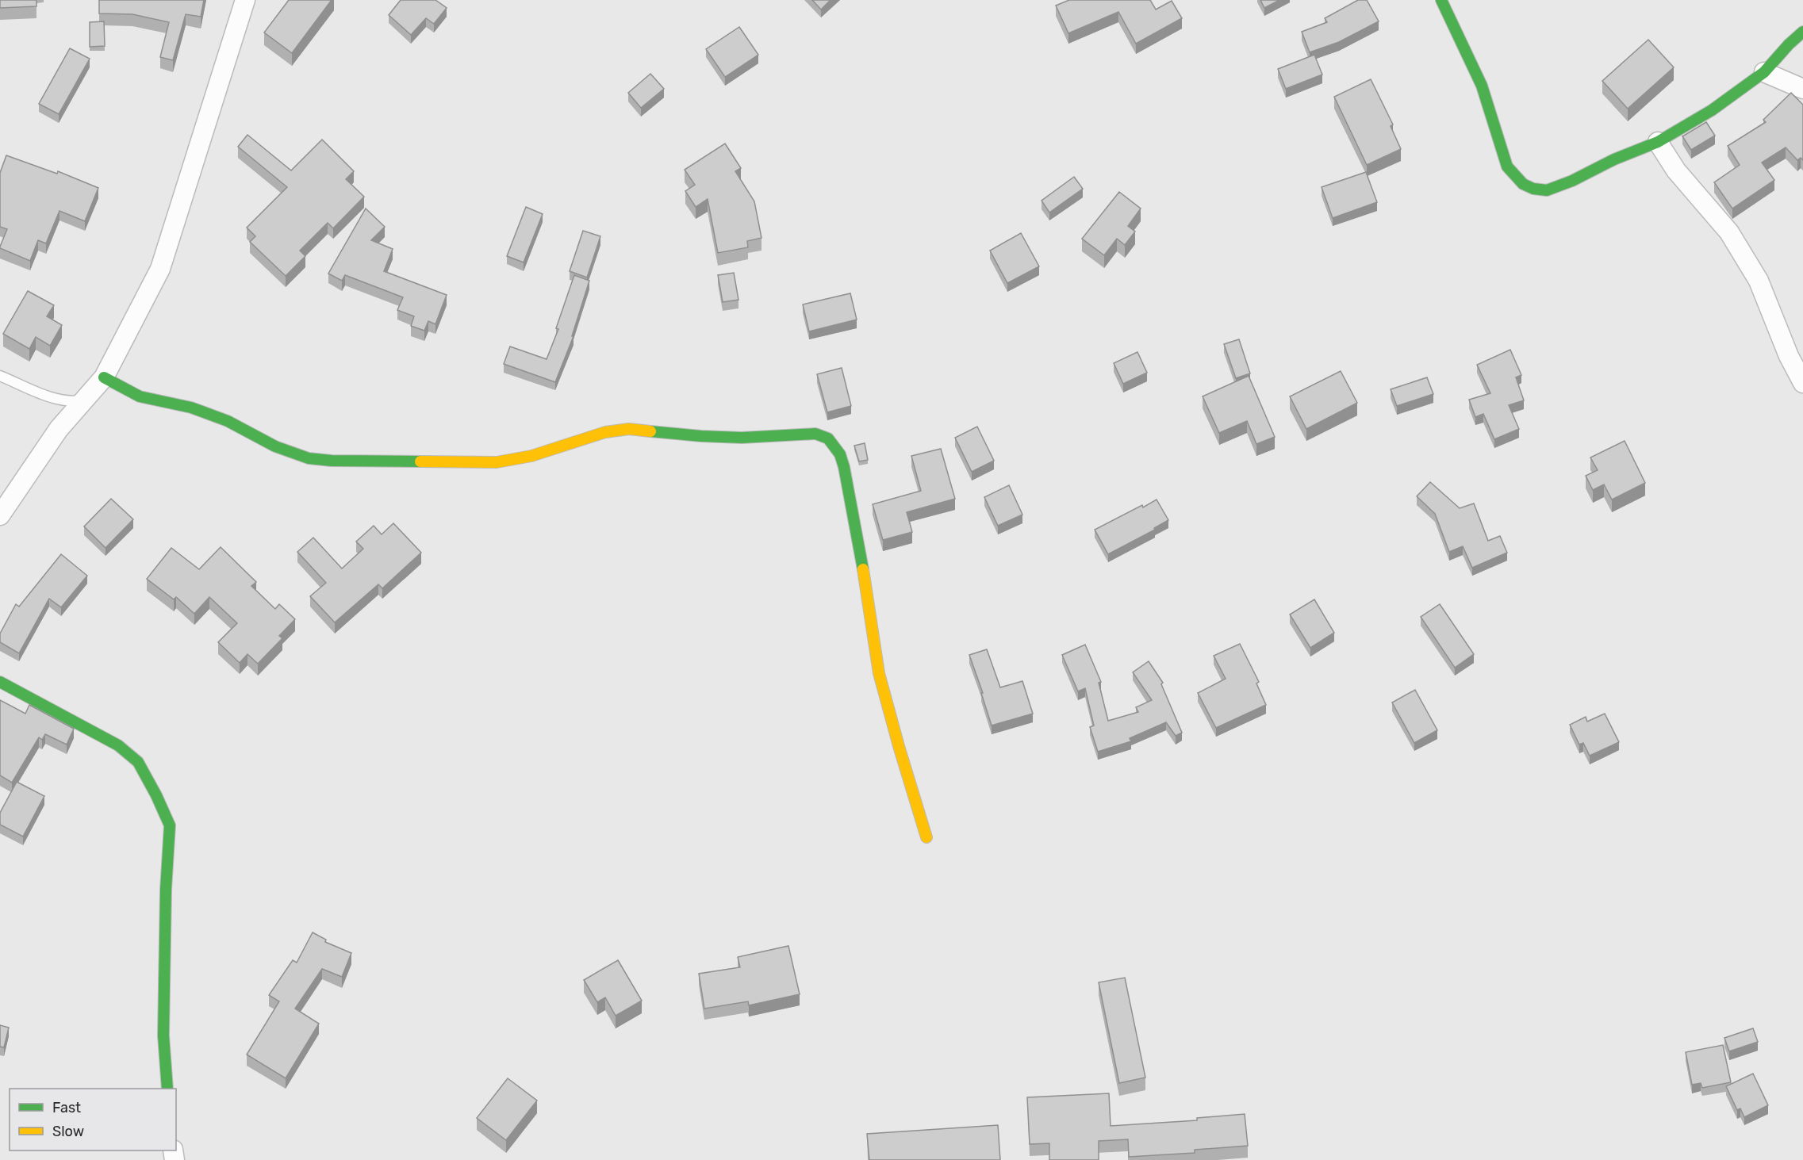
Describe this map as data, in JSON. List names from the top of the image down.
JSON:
{
  "legend": ["Fast", "Slow"]
}
